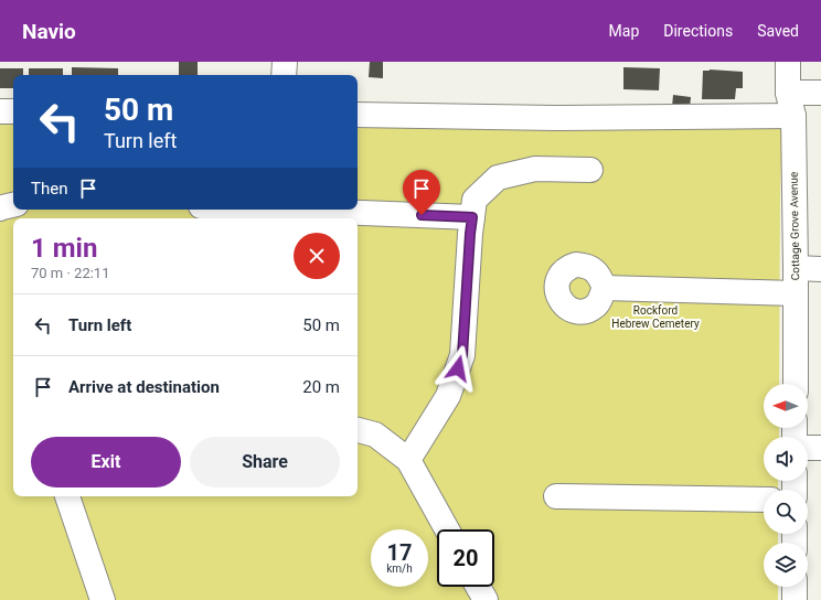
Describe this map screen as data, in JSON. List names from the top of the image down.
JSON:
{
  "streets": {
    "street": ["Cottage Grove Avenue"]
  },
  "parks": ["Rockford Hebrew Cemetery"],
  "north": "left",
  "page": {
    "header": "Navio",
    "nav": ["Map", "Directions", "Saved"],
    "turn": ["50 m", "Turn left"],
    "then": "Then",
    "heading": ["1 min", "70 m · 22:11"],
    "list": [
      {
        "name": "Turn left",
        "value": "50 m"
      },
      {
        "name": "Arrive at destination",
        "value": "20 m"
      }
    ],
    "buttons": ["Exit", "Share"],
    "speed": "17 km/h",
    "limit": "20"
  }
}
